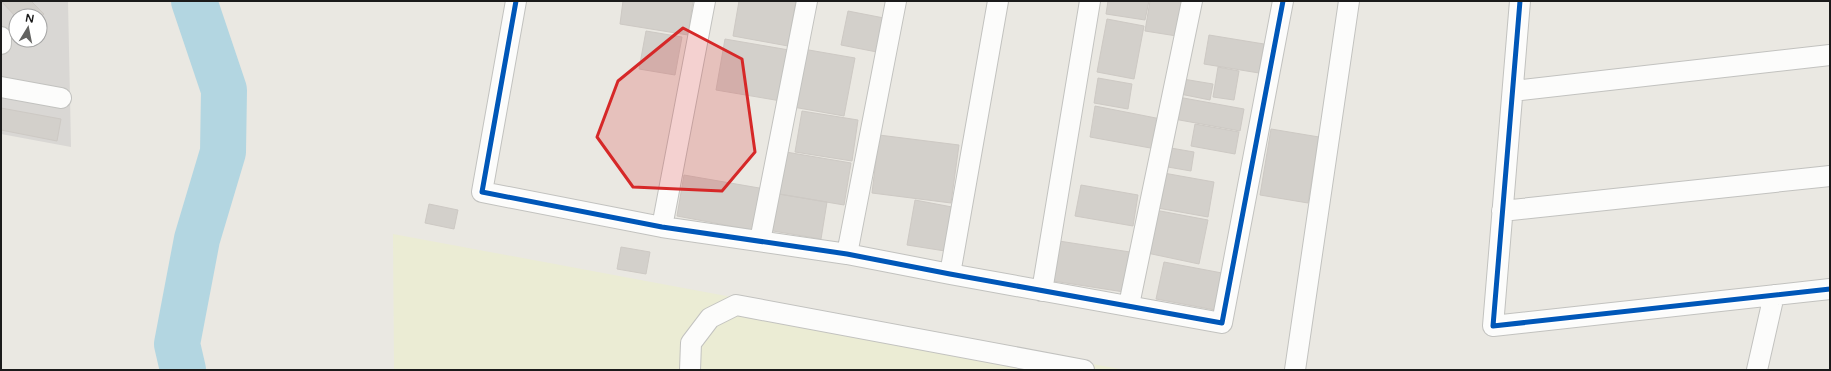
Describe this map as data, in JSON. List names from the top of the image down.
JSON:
{
  "north": "top"
}
